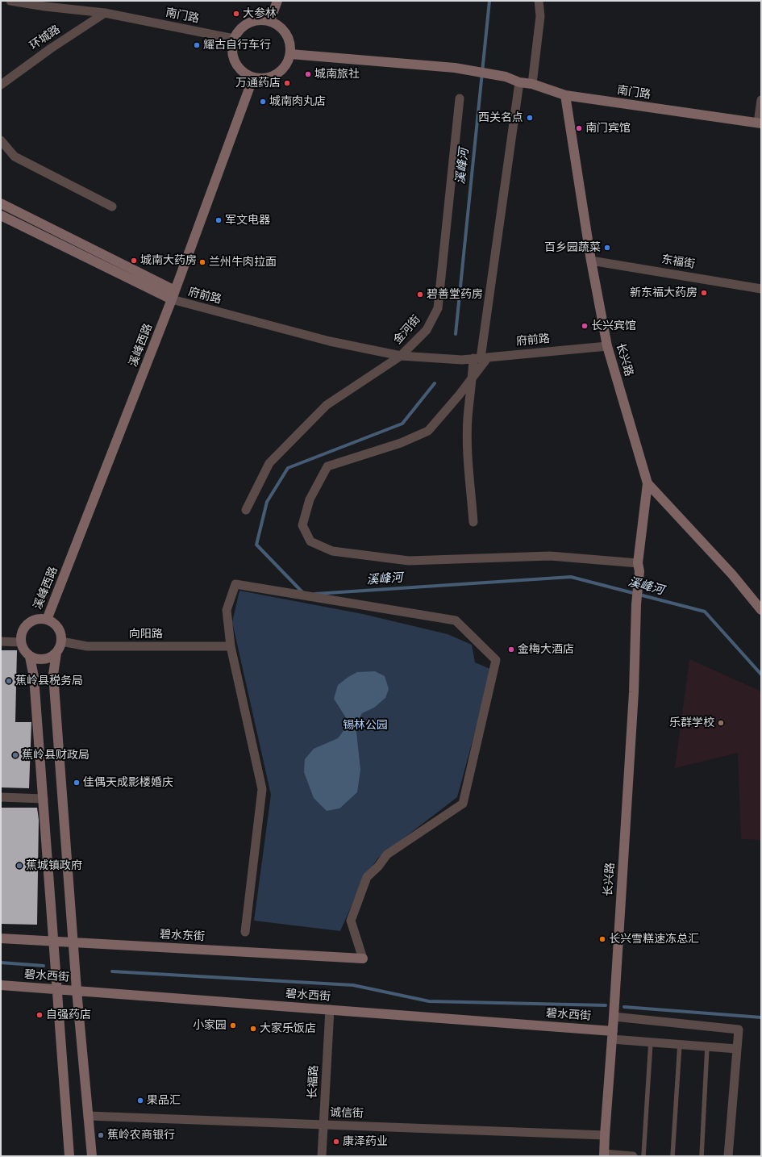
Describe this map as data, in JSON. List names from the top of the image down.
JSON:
{
  "streets": {
    "street": [
      "南门路",
      "环城路",
      "东福街",
      "府前路",
      "金河街",
      "溪峰西路",
      "长兴路",
      "向阳路",
      "碧水东街",
      "碧水西街",
      "长福路",
      "诚信街"
    ]
  },
  "crossings": [
    ["南门路", "环城路"],
    ["南门路", "溪峰西路"],
    ["南门路", "长兴路"],
    ["东福街", "长兴路"],
    ["府前路", "金河街"],
    ["府前路", "溪峰西路"],
    ["府前路", "长兴路"],
    ["溪峰西路", "向阳路"],
    ["长兴路", "碧水西街"],
    ["长兴路", "诚信街"],
    ["碧水西街", "长福路"],
    ["长福路", "诚信街"]
  ],
  "water": ["溪峰河"],
  "parks": ["锡林公园"],
  "places": [
    "大参林",
    "耀古自行车行",
    "城南旅社",
    "万通药店",
    "城南肉丸店",
    "西关名点",
    "南门宾馆",
    "军文电器",
    "百乡园蔬菜",
    "城南大药房",
    "兰州牛肉拉面",
    "新东福大药房",
    "碧善堂药房",
    "长兴宾馆",
    "金梅大酒店",
    "蕉岭县税务局",
    "乐群学校",
    "蕉岭县财政局",
    "佳偶天成影楼婚庆",
    "蕉城镇政府",
    "长兴雪糕速冻总汇",
    "自强药店",
    "小家园",
    "大家乐饭店",
    "果品汇",
    "蕉岭农商银行",
    "康泽药业"
  ]
}
